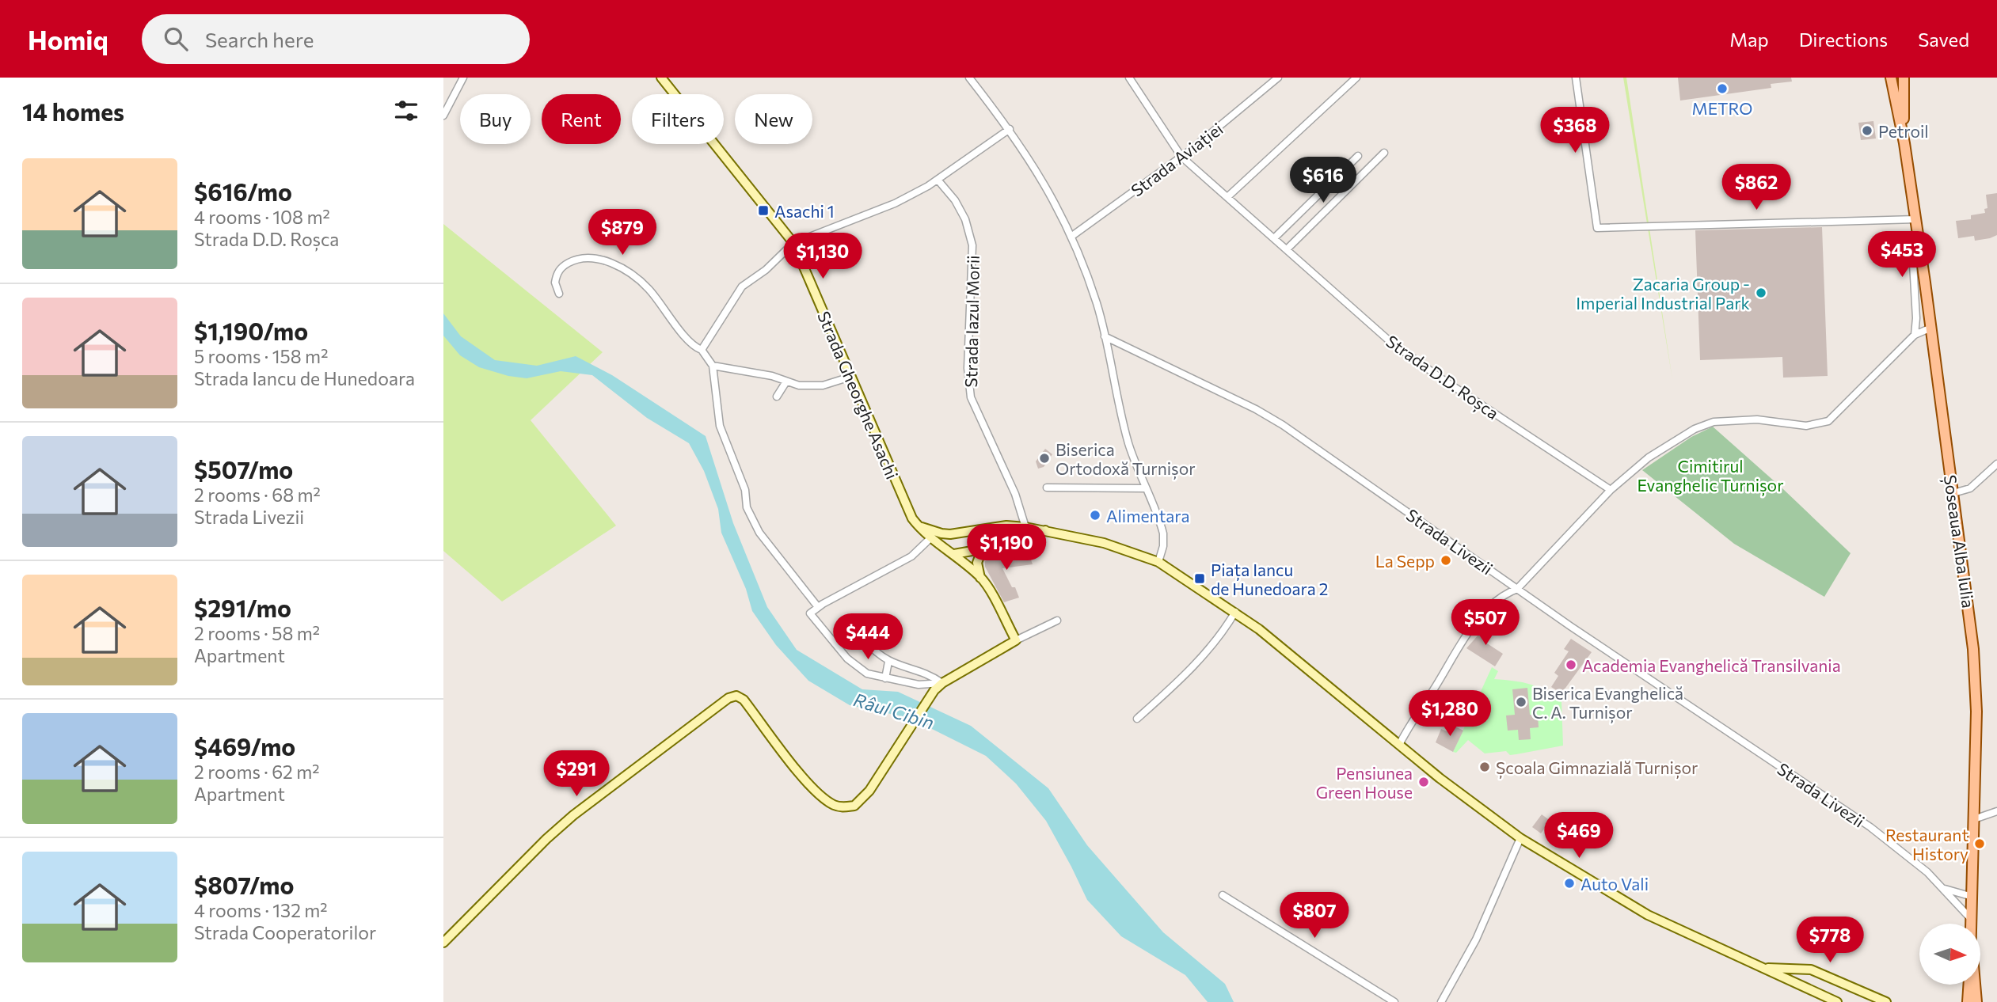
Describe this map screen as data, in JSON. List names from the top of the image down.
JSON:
{
  "streets": {
    "main road": ["Șoseaua Alba Iulia"],
    "street": [
      "Strada Aviației",
      "Strada Iazul Morii",
      "Strada D.D. Roșca",
      "Strada Gheorghe Asachi",
      "Strada Livezii"
    ]
  },
  "crossings": [
    ["Strada Aviației", "Strada D.D. Roșca"],
    ["Strada Livezii", "Șoseaua Alba Iulia"]
  ],
  "water": ["Râul Cibin"],
  "parks": ["Cimitirul Evanghelic Turnișor"],
  "places": {
    "other": [
      "METRO",
      "Petroil",
      "Zacaria Group - Imperial Industrial Park",
      "Biserica Ortodoxă Turnișor",
      "Alimentara",
      "La Sepp",
      "Academia Evanghelică Transilvania",
      "Biserica Evanghelică C. A. Turnișor",
      "Școala Gimnazială Turnișor",
      "Pensiunea Green House",
      "Restaurant History",
      "Auto Vali"
    ],
    "transit": ["Asachi 1", "Piața Iancu de Hunedoara 2"]
  },
  "north": "right",
  "page": {
    "header": "Homiq",
    "search": "Search here",
    "nav": ["Map", "Directions", "Saved"],
    "heading": "14 homes",
    "chip": [
      "Buy",
      "Rent",
      "Filters",
      "New"
    ],
    "price": [
      "$368",
      "$616",
      "$862",
      "$879",
      "$453",
      "$1,130",
      "$1,190",
      "$507",
      "$444",
      "$1,280",
      "$291",
      "$469",
      "$807",
      "$778"
    ],
    "list": [
      {
        "name": "$616/mo",
        "note": "4 rooms · 108 m² · Strada D.D. Roșca"
      },
      {
        "name": "$1,190/mo",
        "note": "5 rooms · 158 m² · Strada Iancu de Hunedoara"
      },
      {
        "name": "$507/mo",
        "note": "2 rooms · 68 m² · Strada Livezii"
      },
      {
        "name": "$291/mo",
        "note": "2 rooms · 58 m² · Apartment"
      },
      {
        "name": "$469/mo",
        "note": "2 rooms · 62 m² · Apartment"
      },
      {
        "name": "$807/mo",
        "note": "4 rooms · 132 m² · Strada Cooperatorilor"
      }
    ]
  }
}
